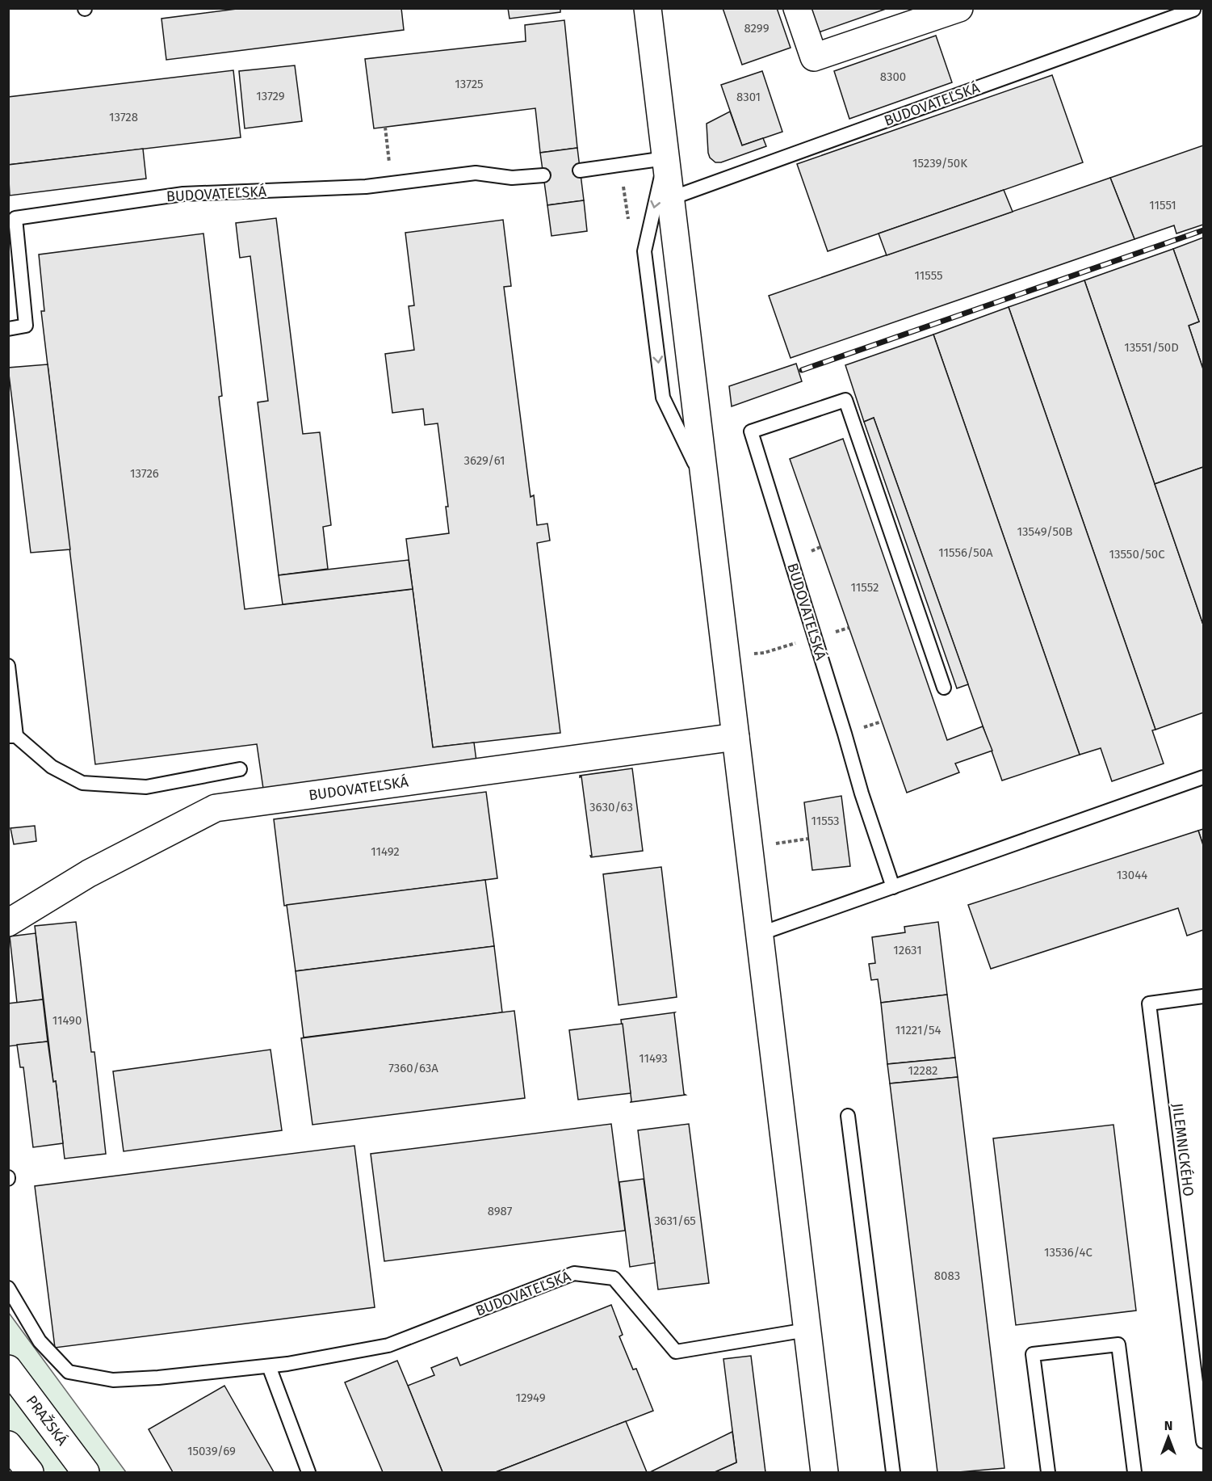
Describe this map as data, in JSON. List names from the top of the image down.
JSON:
{
  "streets": {
    "street": ["BUDOVATEĽSKÁ", "PRAŽSKÁ"],
    "lane": ["JILEMNICKÉHO"]
  },
  "house_numbers": [
    "8299",
    "8300",
    "13725",
    "13729",
    "8301",
    "13728",
    "15239/50K",
    "11551",
    "11555",
    "13551/50D",
    "3629/61",
    "13726",
    "13549/50B",
    "11556/50A",
    "13550/50C",
    "11552",
    "3630/63",
    "11553",
    "11492",
    "13044",
    "12631",
    "11490",
    "11221/54",
    "11493",
    "7360/63A",
    "12282",
    "8987",
    "3631/65",
    "13536/4C",
    "8083",
    "12949",
    "15039/69"
  ],
  "north": "top"
}
